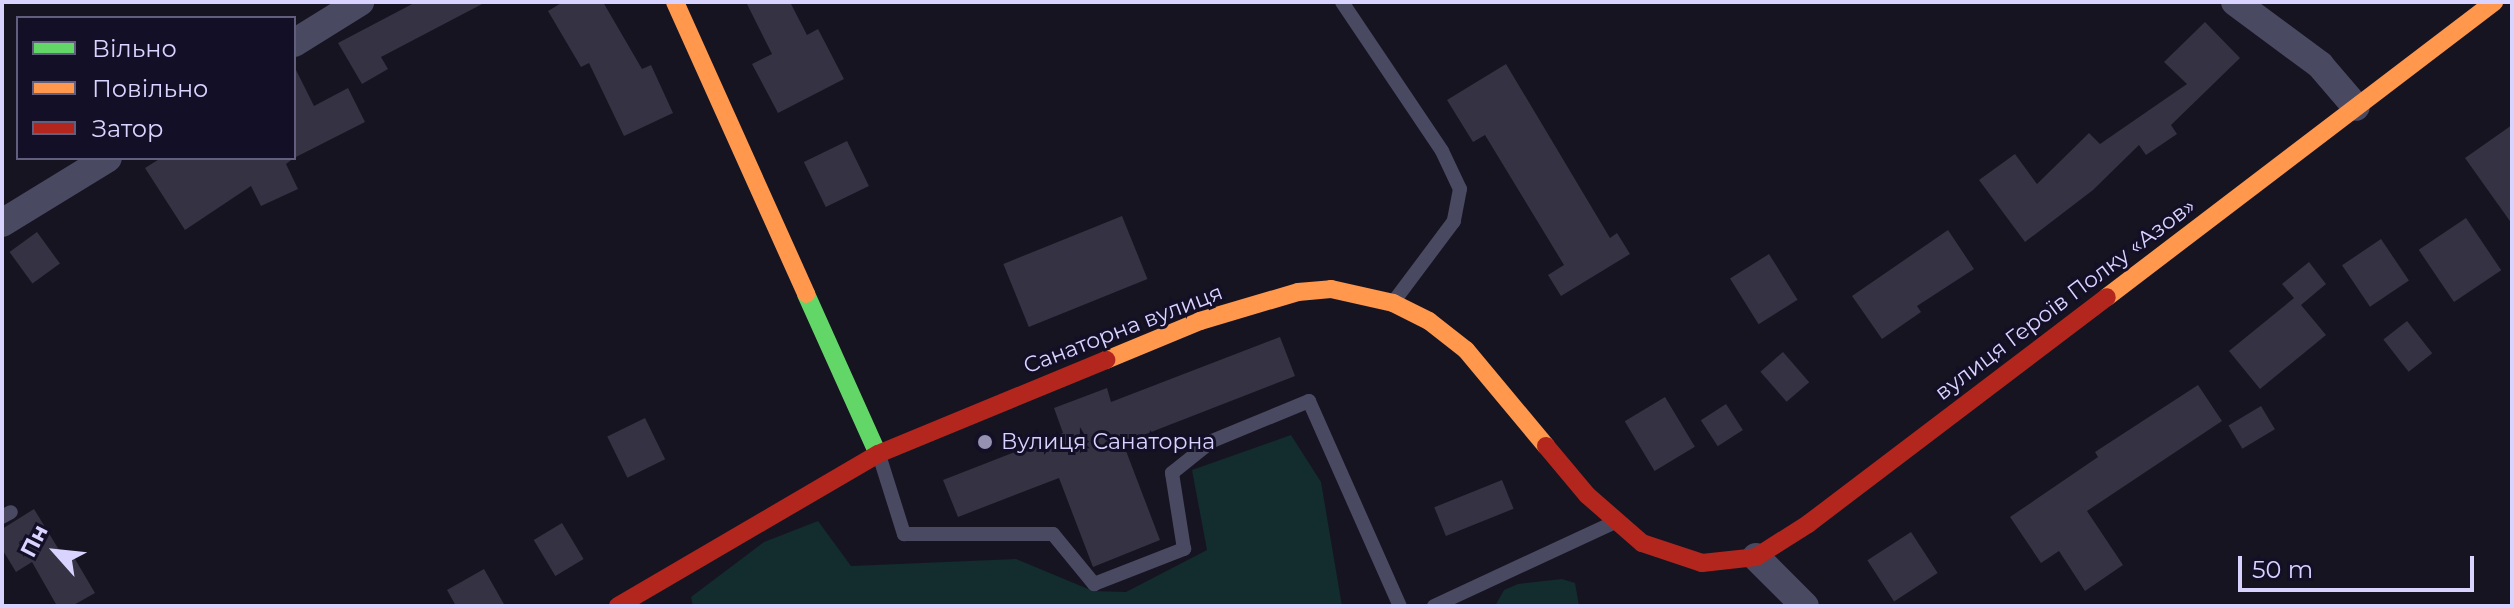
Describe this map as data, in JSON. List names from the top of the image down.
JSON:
{
  "streets": {
    "main road": ["вулиця Героїв Полку «Азов»", "Санаторна вулиця"]
  },
  "crossings": [
    ["вулиця Героїв Полку «Азов»", "Санаторна вулиця"]
  ],
  "places": ["Вулиця Санаторна"],
  "legend": ["Вільно", "Повільно", "Затор"],
  "scale_bar": "50 m",
  "north": "top left"
}
